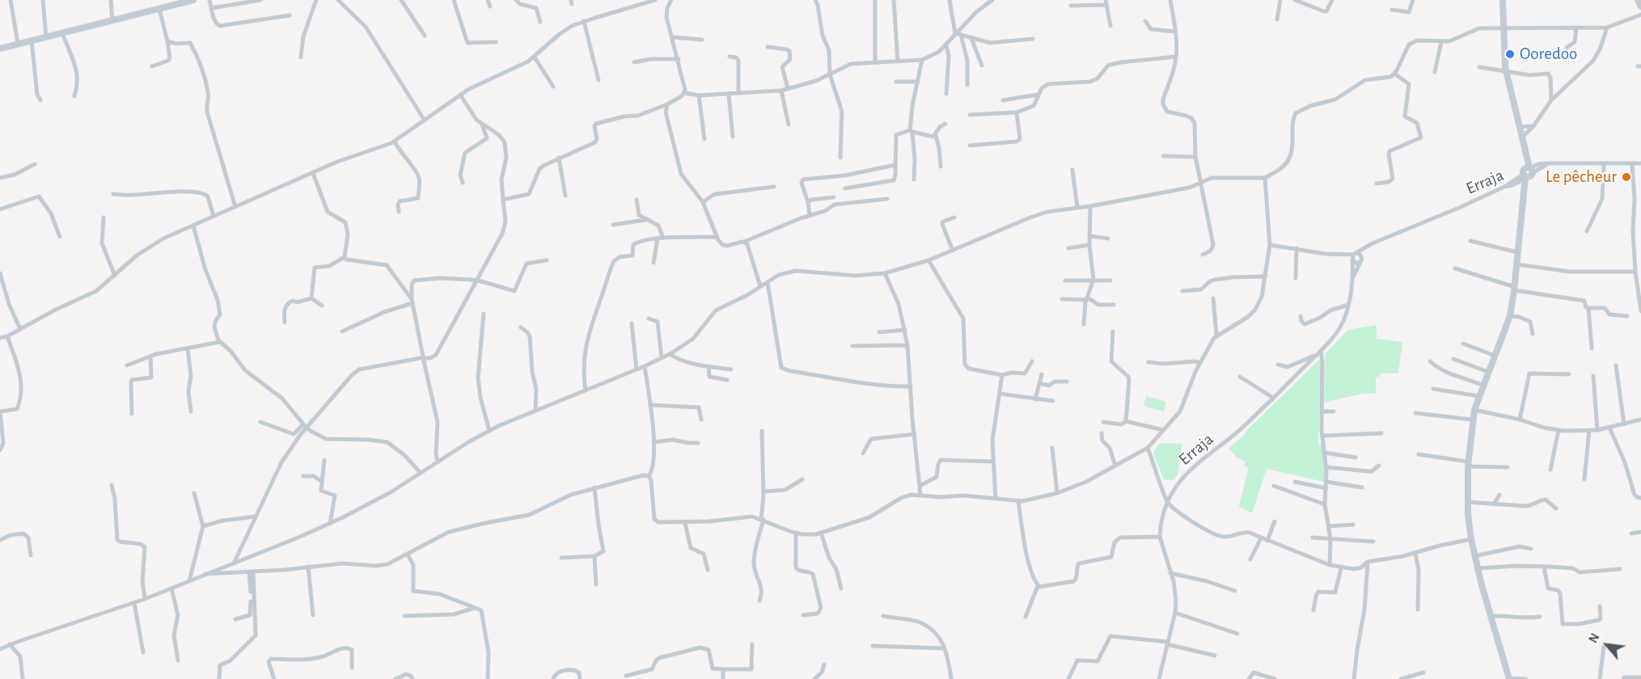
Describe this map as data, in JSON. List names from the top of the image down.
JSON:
{
  "streets": {
    "street": ["Erraja"]
  },
  "places": ["Ooredoo", "Le pêcheur"],
  "north": "top left"
}
